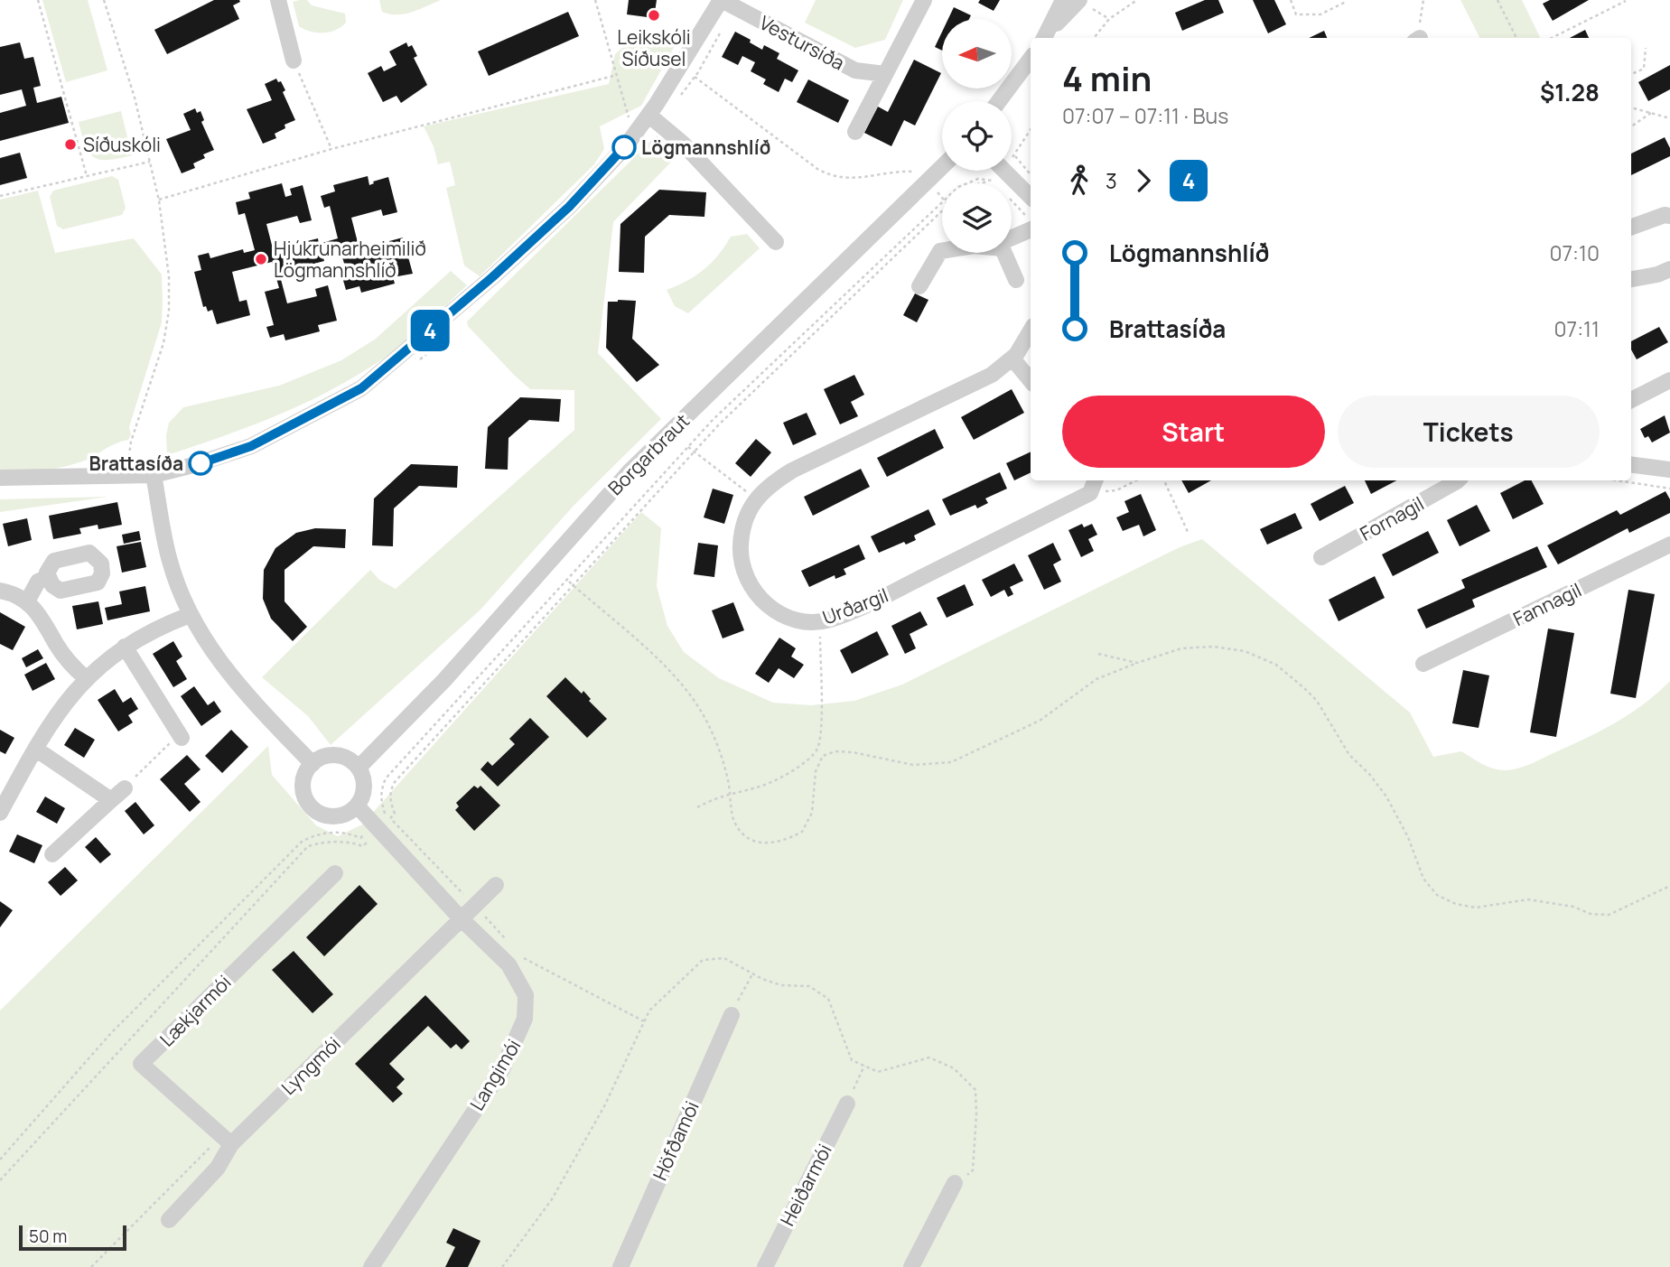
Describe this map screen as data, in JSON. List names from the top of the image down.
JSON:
{
  "streets": {
    "street": [
      "Vestursíða",
      "Borgarbraut",
      "Fornagil",
      "Fannagil",
      "Urðargil",
      "Lækjarmói",
      "Lyngmói",
      "Langimói",
      "Höfðamói",
      "Heiðarmói"
    ]
  },
  "crossings": [
    ["Borgarbraut", "Langimói"],
    ["Lækjarmói", "Lyngmói"],
    ["Lyngmói", "Langimói"]
  ],
  "places": [
    "Leikskóli Síðusel",
    "Síðuskóli",
    "Lögmannshlíð",
    "Hjúkrunarheimilið Lögmannshlíð",
    "Brattasíða"
  ],
  "lines": ["bus line 4"],
  "scale_bar": "50 m",
  "north": "left",
  "page": {
    "on_map": "4",
    "heading": ["4 min", "07:07 – 07:11 · Bus", "$1.28"],
    "legs": ["3", "4"],
    "list": [
      {
        "name": "Lögmannshlíð",
        "value": "07:10"
      },
      {
        "name": "Brattasíða",
        "value": "07:11"
      }
    ],
    "buttons": ["Start", "Tickets"],
    "scale": "50 m"
  }
}
